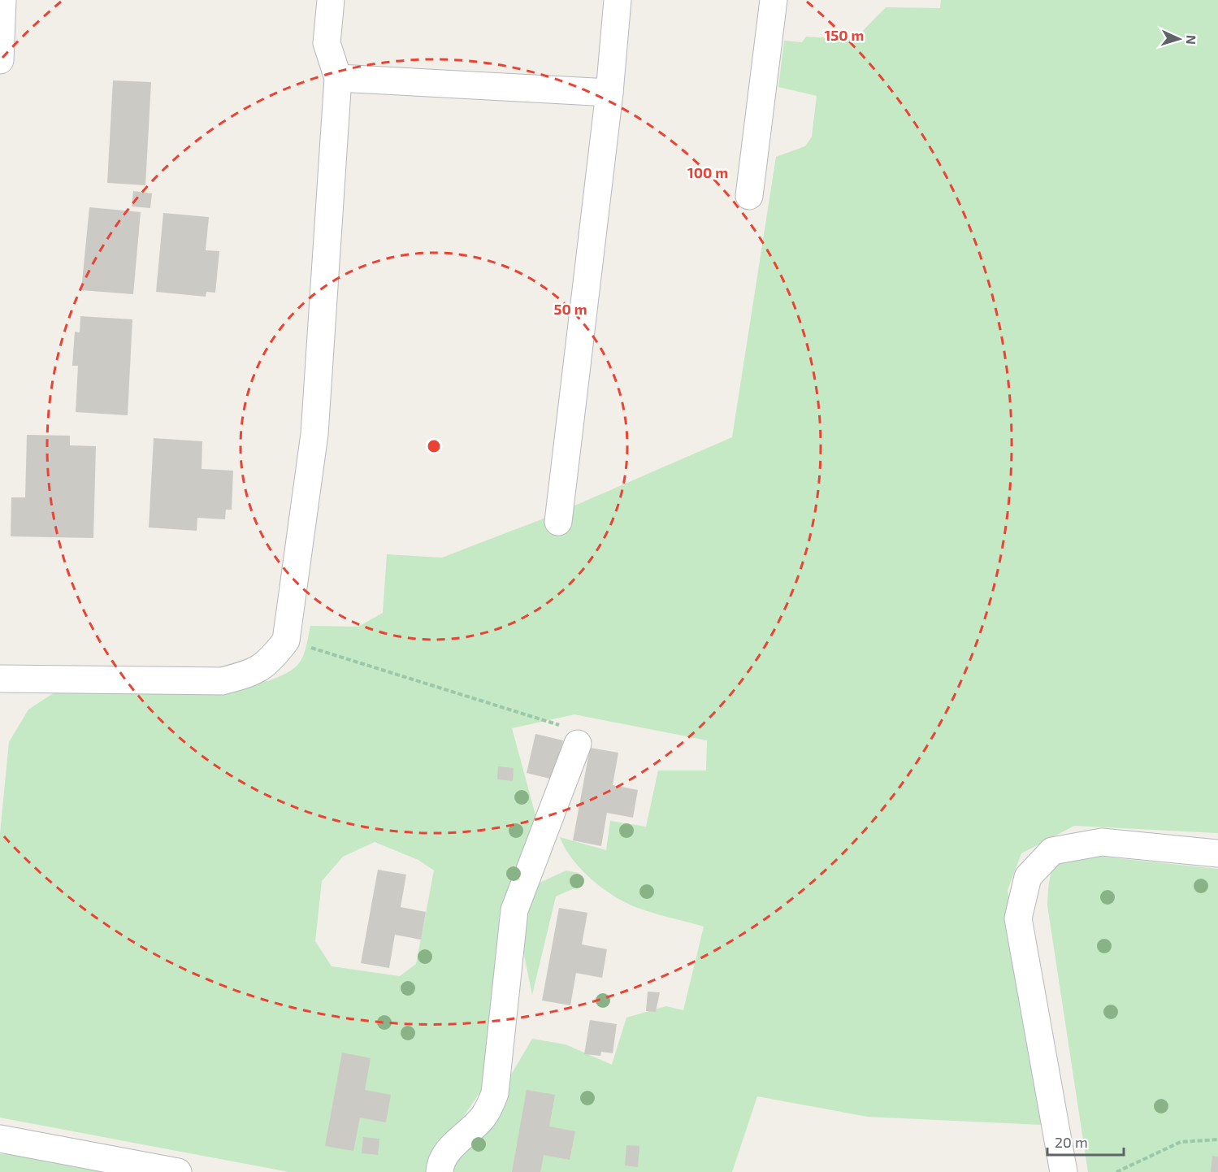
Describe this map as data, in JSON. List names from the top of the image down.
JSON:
{
  "scale_bar": "20 m",
  "north": "right",
  "rings": ["150 m", "100 m", "50 m"]
}
